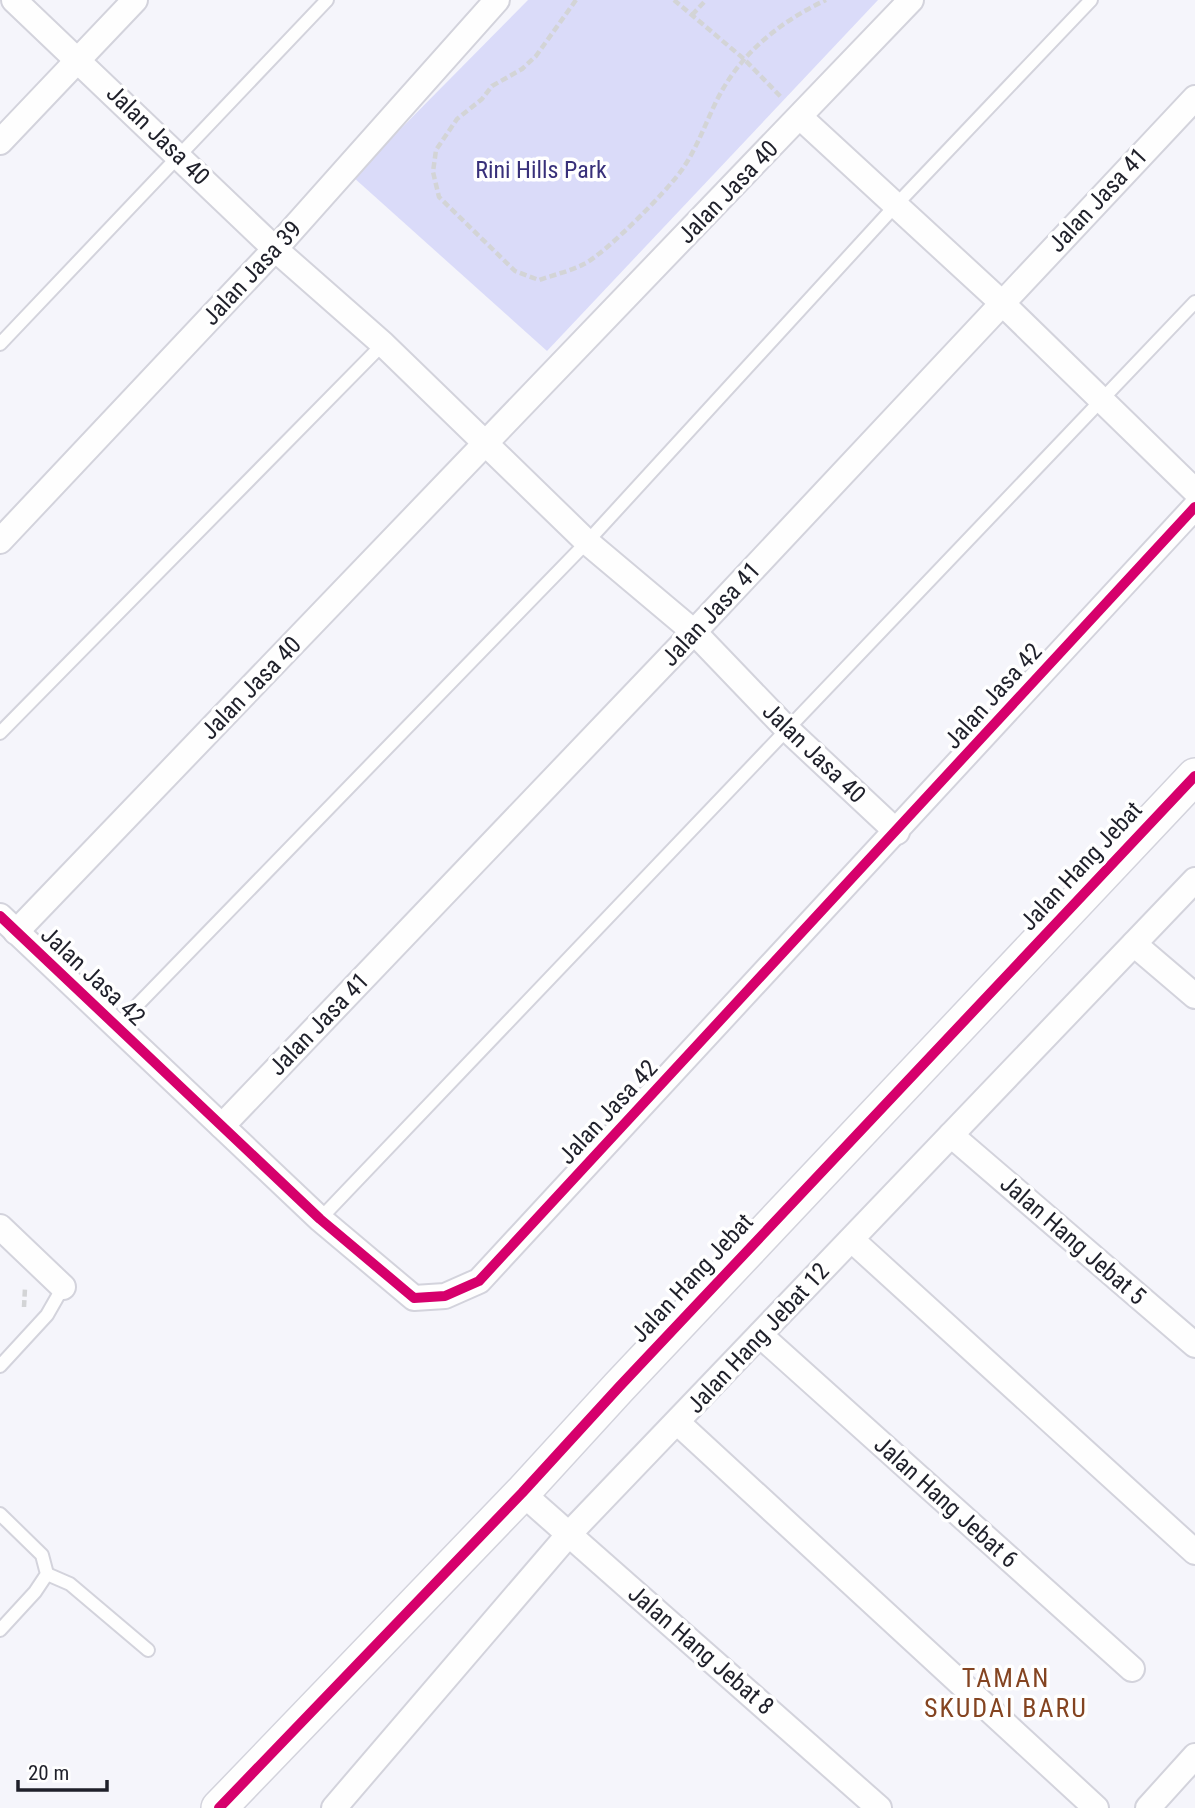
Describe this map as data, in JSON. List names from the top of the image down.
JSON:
{
  "streets": {
    "street": [
      "Jalan Jasa 40",
      "Jalan Jasa 41",
      "Jalan Jasa 39",
      "Jalan Jasa 42",
      "Jalan Hang Jebat",
      "Jalan Hang Jebat 5",
      "Jalan Hang Jebat 12",
      "Jalan Hang Jebat 6",
      "Jalan Hang Jebat 8"
    ]
  },
  "crossings": [
    ["Jalan Jasa 40", "Jalan Jasa 41"],
    ["Jalan Jasa 40", "Jalan Jasa 39"],
    ["Jalan Jasa 40", "Jalan Jasa 42"],
    ["Jalan Jasa 41", "Jalan Jasa 42"],
    ["Jalan Hang Jebat", "Jalan Hang Jebat 8"],
    ["Jalan Hang Jebat 5", "Jalan Hang Jebat 12"],
    ["Jalan Hang Jebat 12", "Jalan Hang Jebat 6"],
    ["Jalan Hang Jebat 12", "Jalan Hang Jebat 8"]
  ],
  "districts": ["TAMAN SKUDAI BARU"],
  "parks": ["Rini Hills Park"],
  "scale_bar": "20 m"
}
